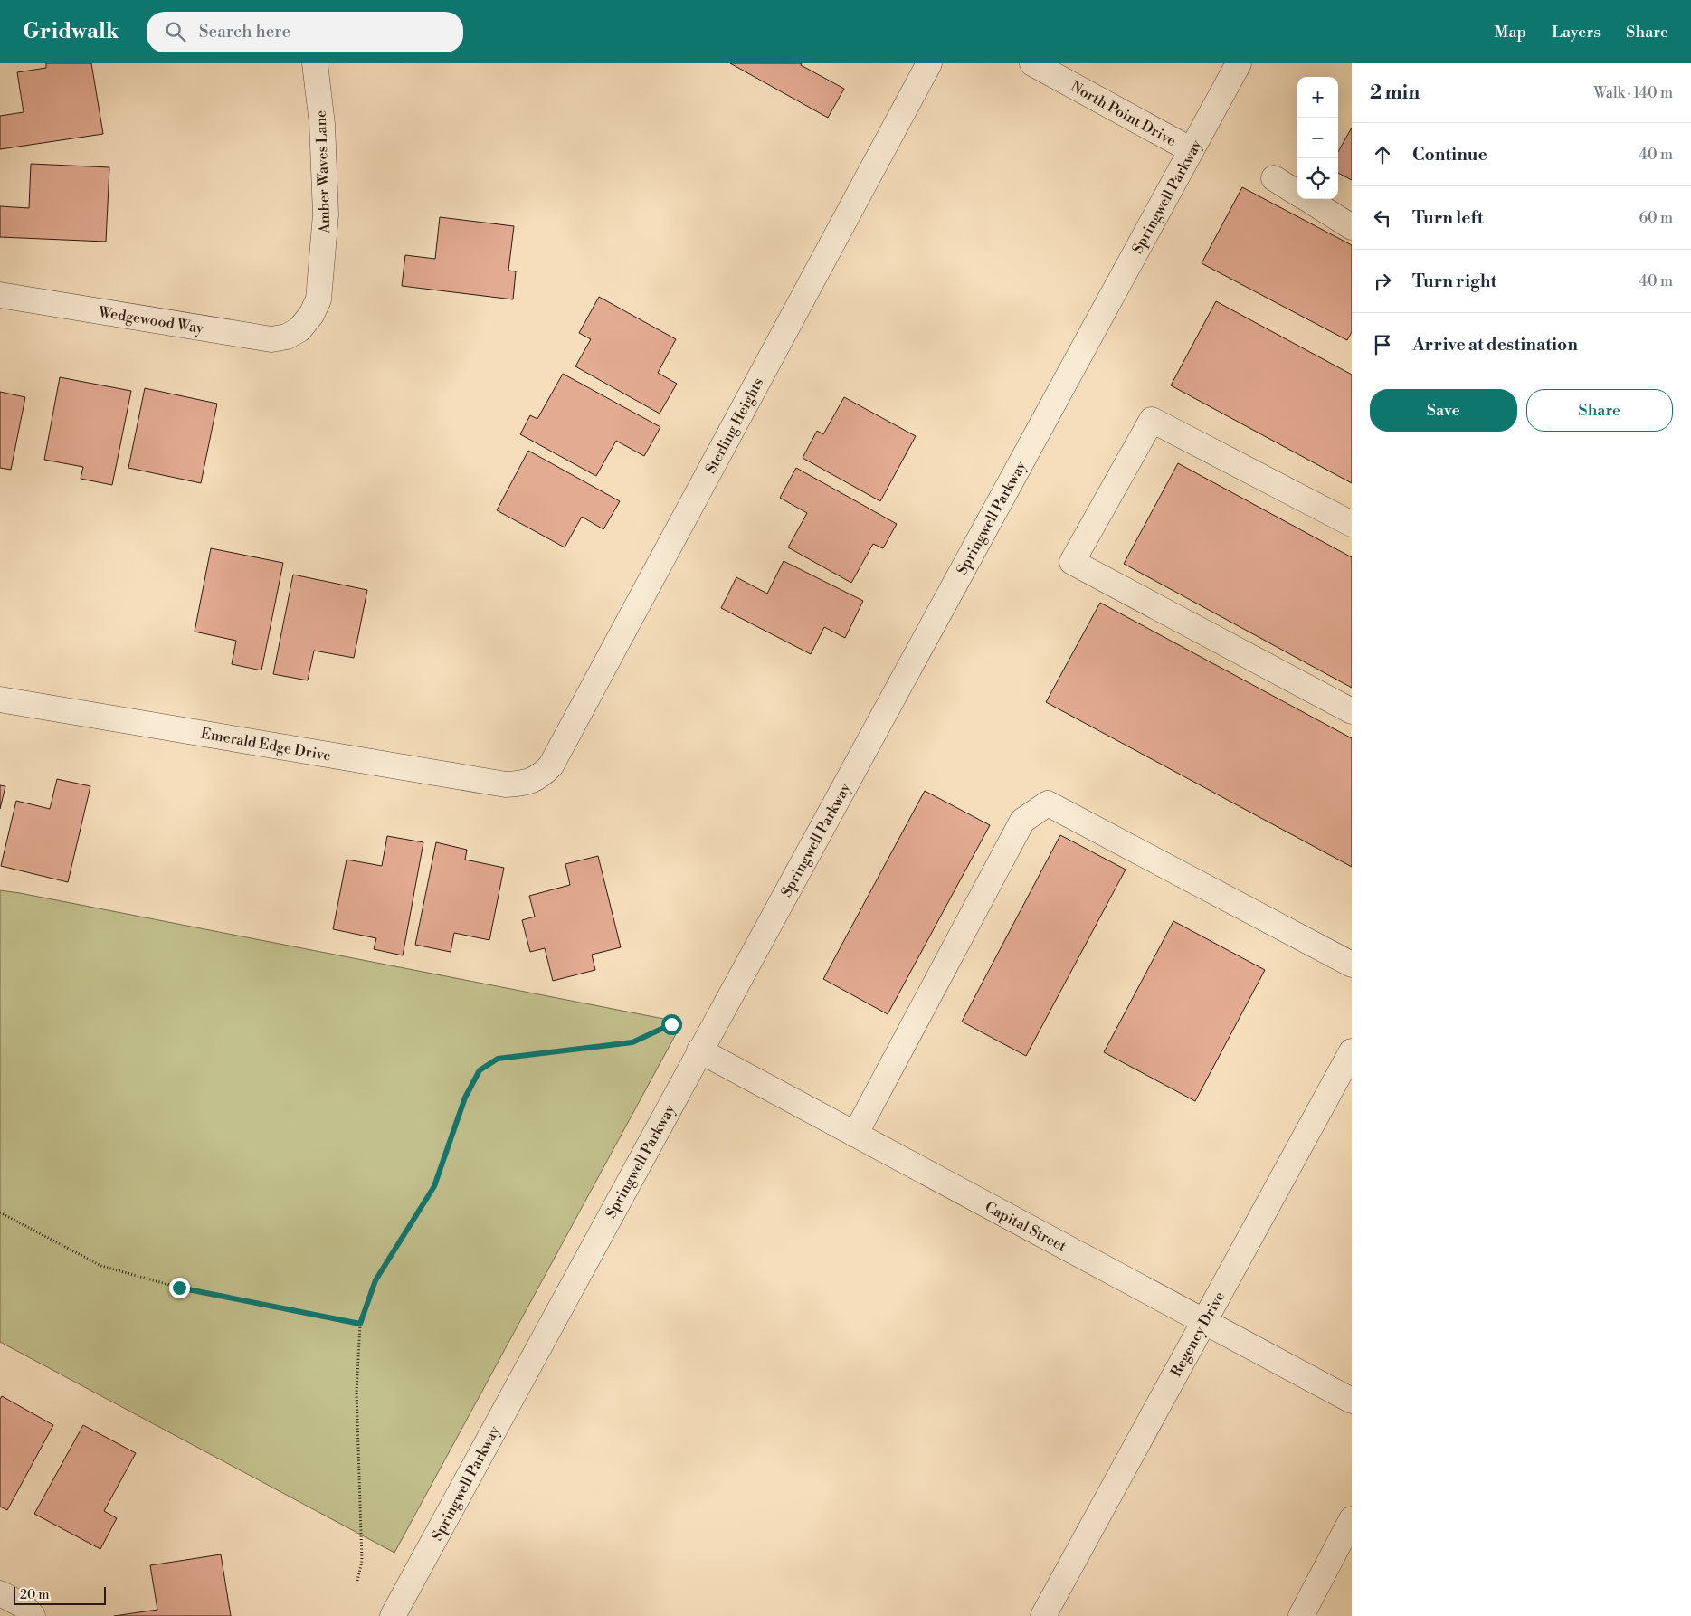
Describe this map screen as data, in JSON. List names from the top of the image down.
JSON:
{
  "streets": {
    "street": [
      "North Point Drive",
      "Amber Waves Lane",
      "Springwell Parkway",
      "Wedgewood Way",
      "Sterling Heights",
      "Emerald Edge Drive",
      "Capital Street",
      "Regency Drive"
    ]
  },
  "crossings": [
    ["North Point Drive", "Springwell Parkway"],
    ["Amber Waves Lane", "Wedgewood Way"],
    ["Springwell Parkway", "Capital Street"],
    ["Sterling Heights", "Emerald Edge Drive"],
    ["Capital Street", "Regency Drive"]
  ],
  "scale_bar": "20 m",
  "page": {
    "header": "Gridwalk",
    "search": "Search here",
    "nav": ["Map", "Layers", "Share"],
    "heading": ["2 min", "Walk · 140 m"],
    "map_buttons": ["+", "−"],
    "list": [
      ["Continue", "40 m"],
      ["Turn left", "60 m"],
      ["Turn right", "40 m"],
      "Arrive at destination"
    ],
    "buttons": ["Save", "Share"],
    "scale": "20 m"
  }
}
